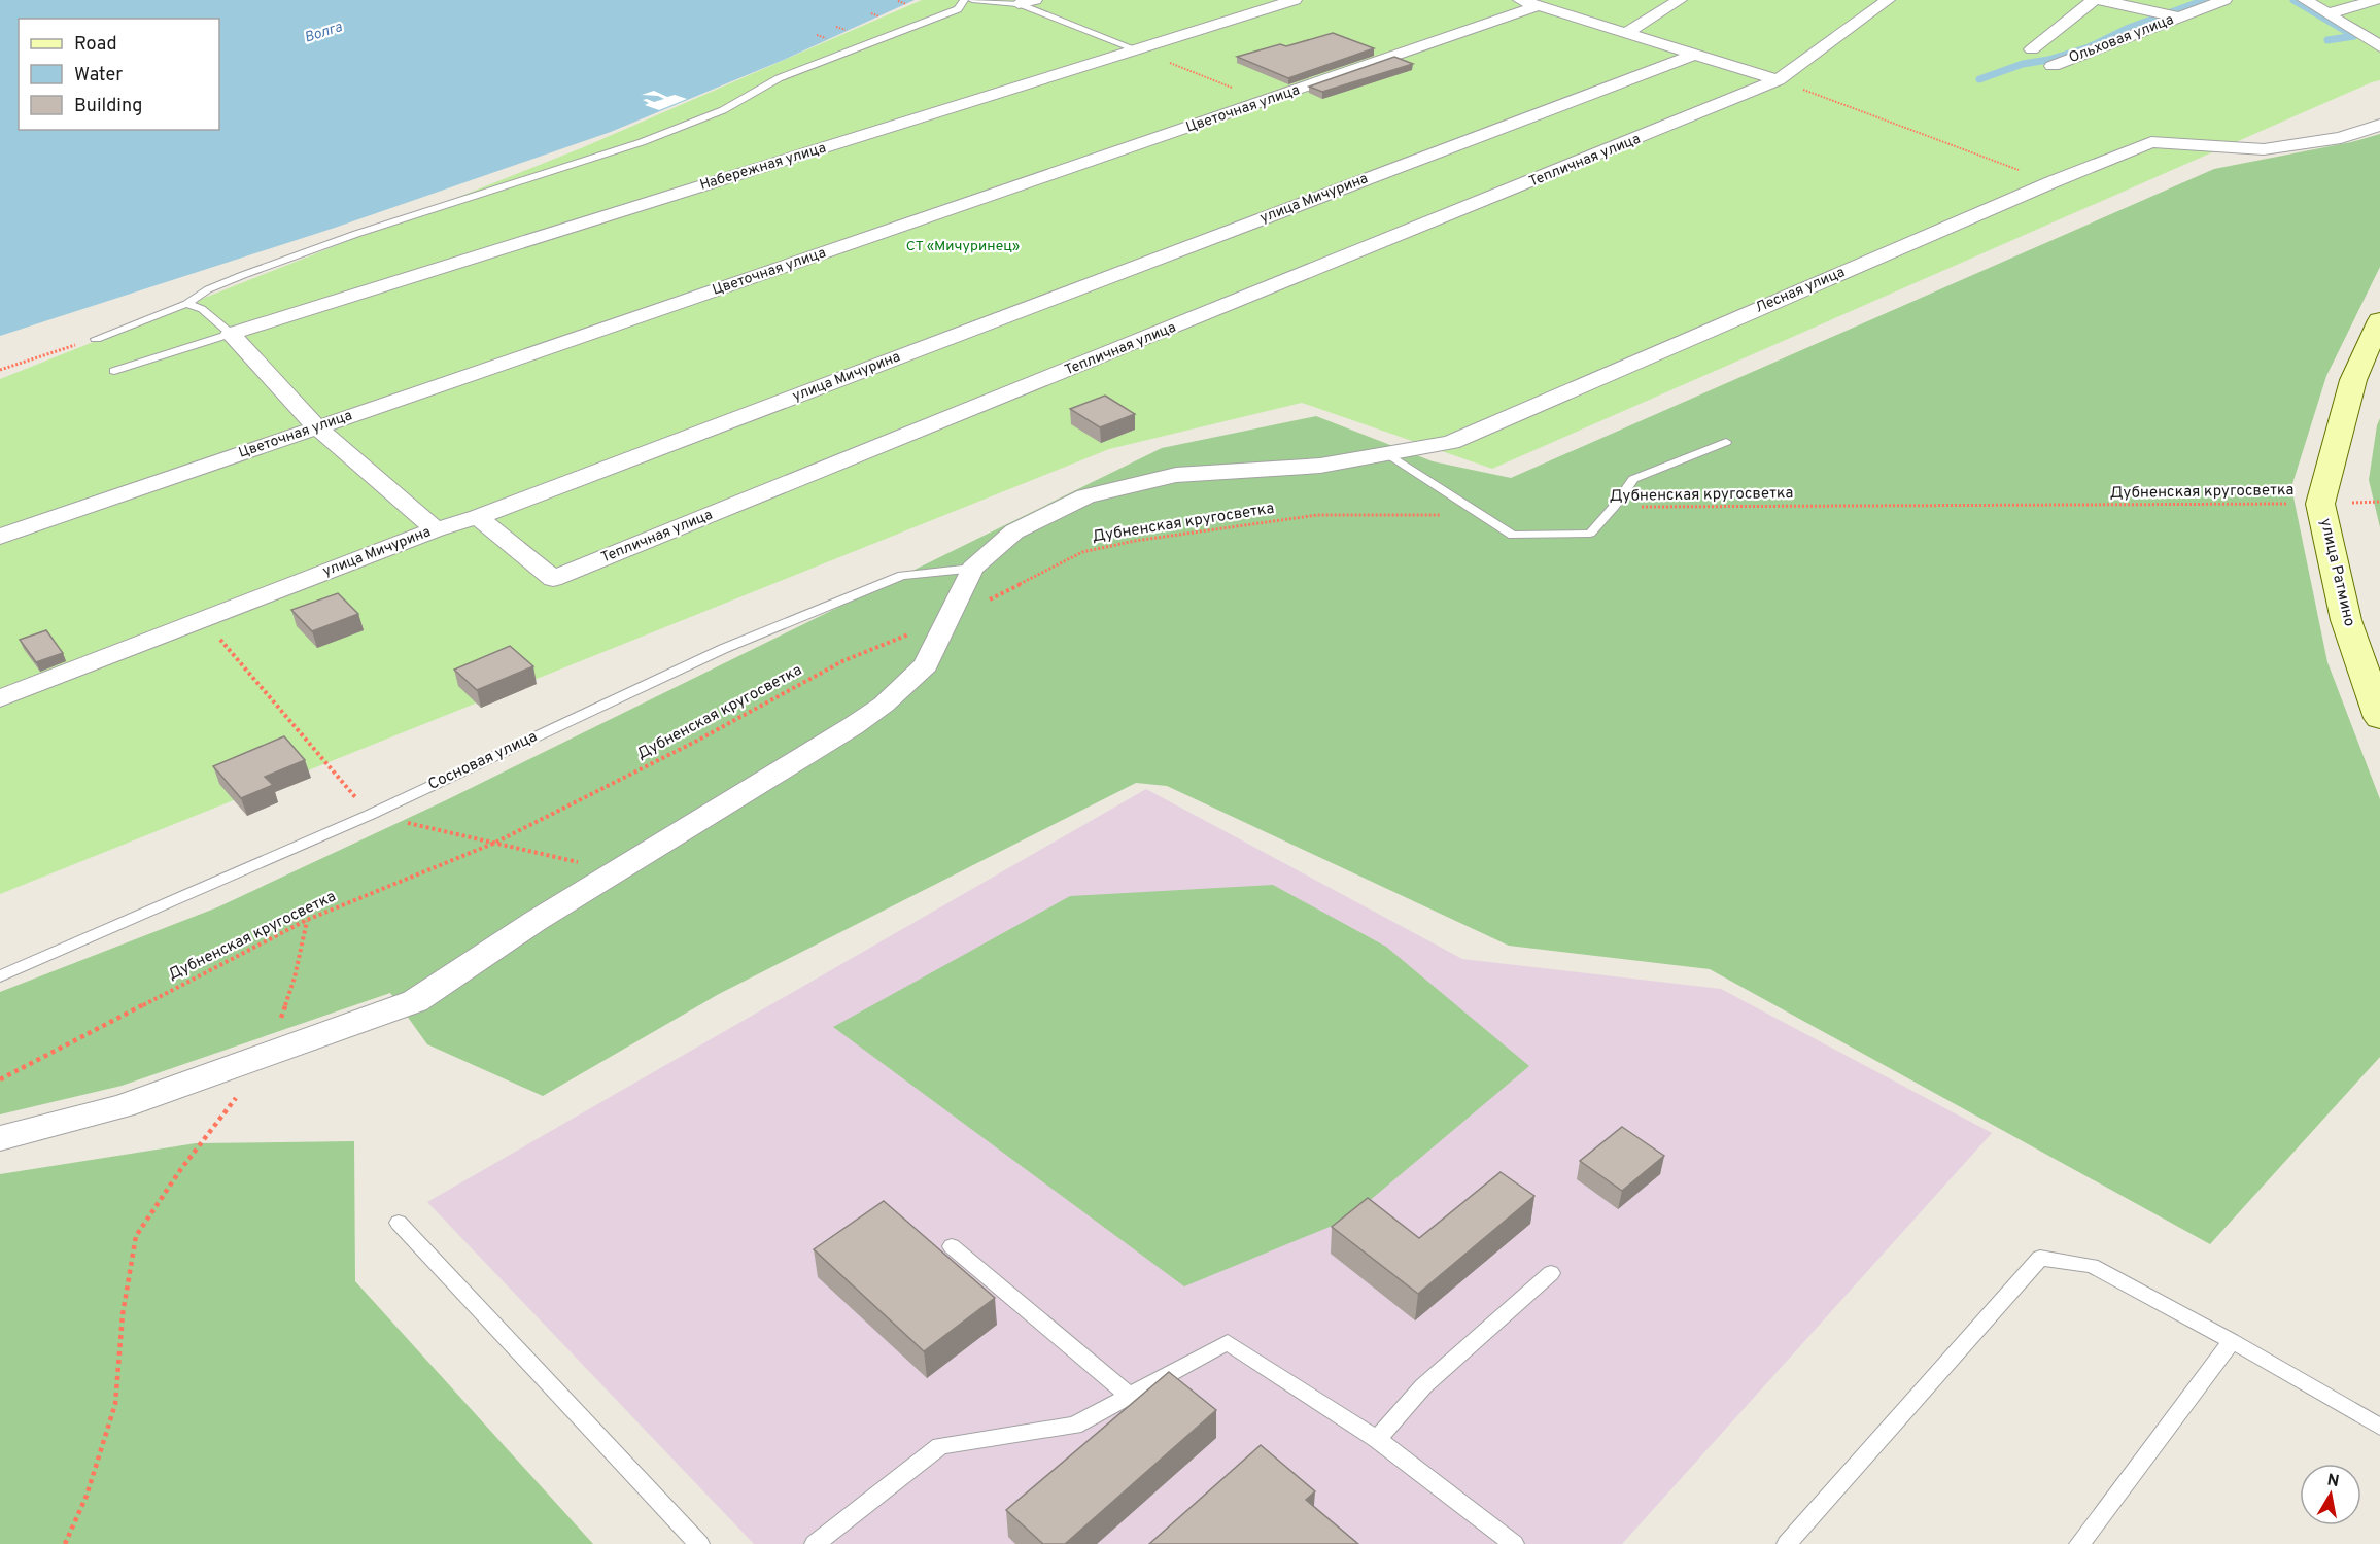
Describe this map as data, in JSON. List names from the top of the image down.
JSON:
{
  "streets": {
    "street": [
      "Ольховая улица",
      "Цветочная улица",
      "Тепличная улица",
      "Набережная улица",
      "улица Мичурина",
      "Лесная улица",
      "улица Ратмино"
    ],
    "lane": ["Сосновая улица"],
    "path": ["Дубненская кругосветка"]
  },
  "crossings": [
    ["Тепличная улица", "улица Мичурина"],
    ["Лесная улица", "Сосновая улица"],
    ["Дубненская кругосветка", "улица Ратмино"]
  ],
  "water": ["Волга"],
  "parks": ["СТ «Мичуринец»"],
  "legend": ["Road", "Water", "Building"],
  "north": "top"
}
